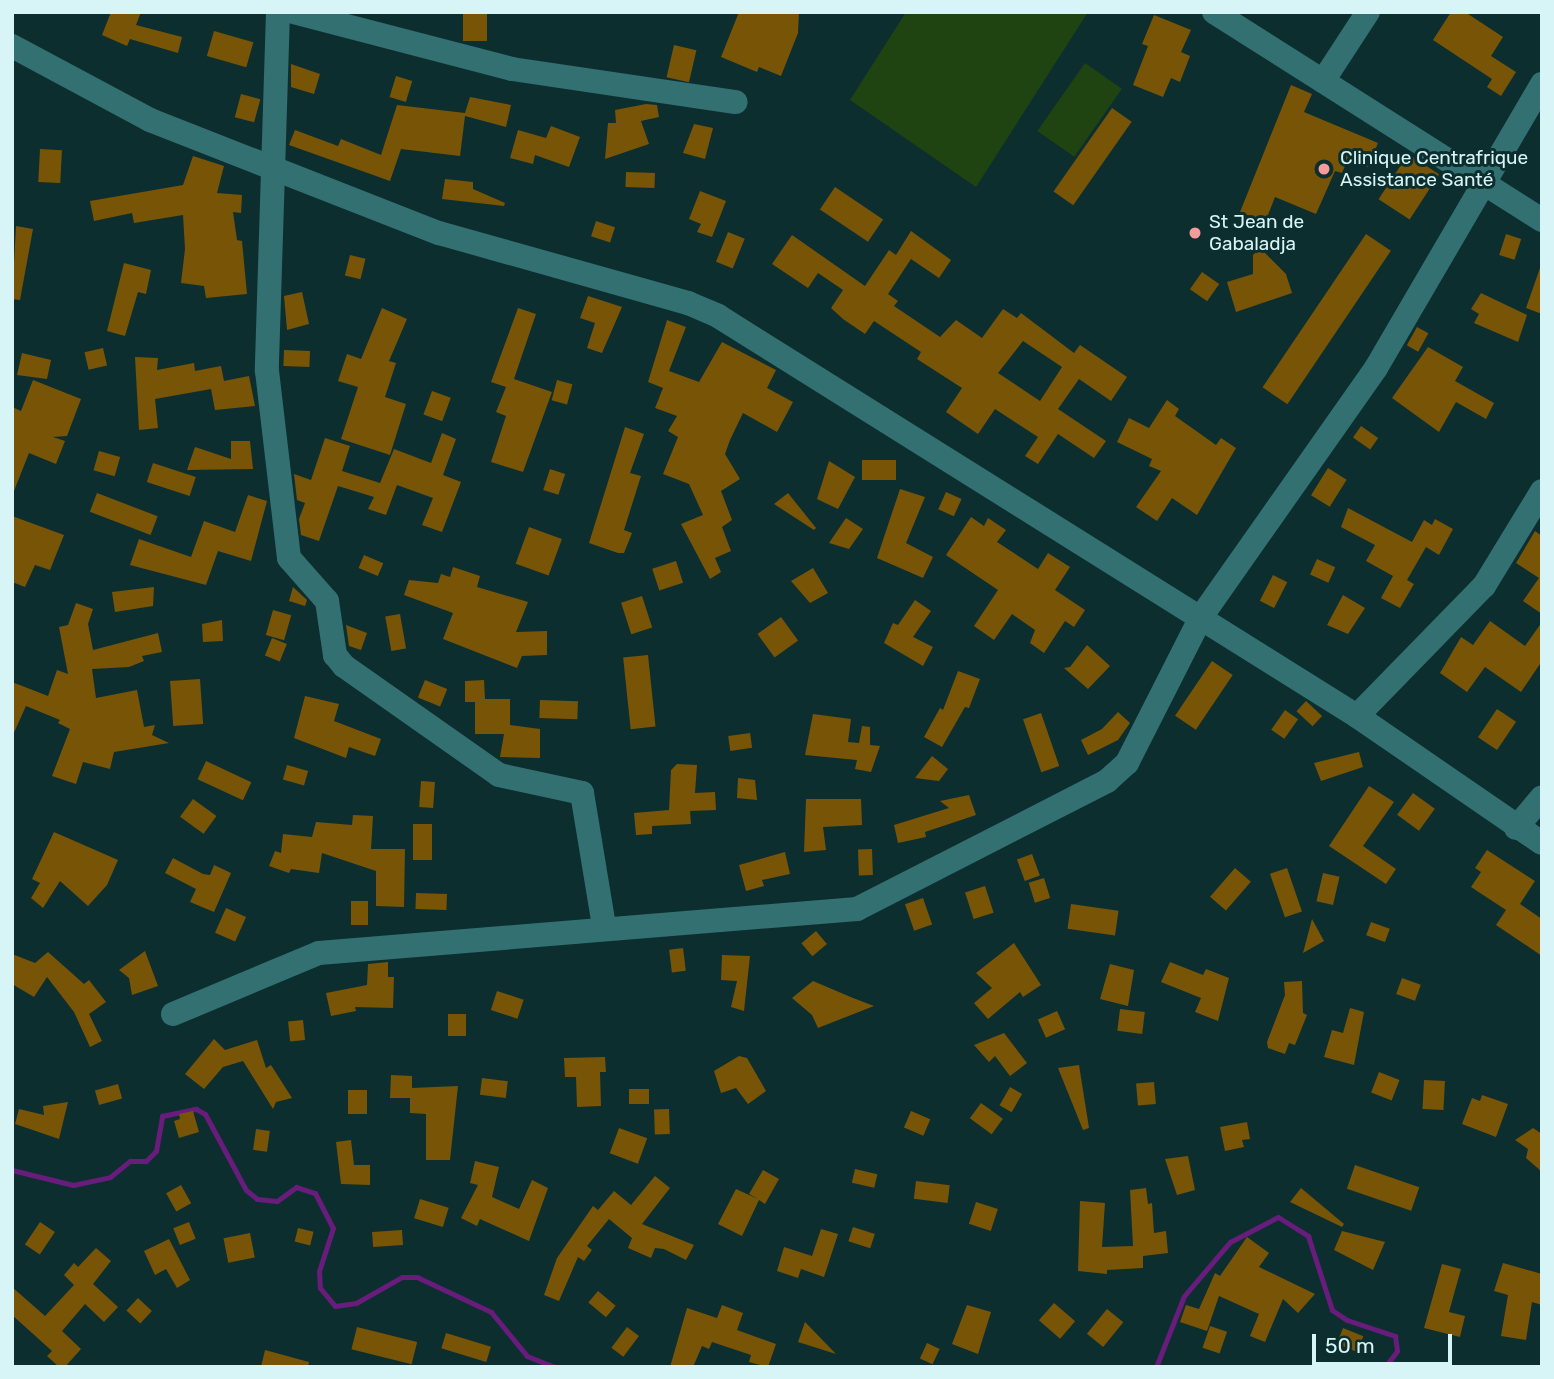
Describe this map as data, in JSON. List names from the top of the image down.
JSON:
{
  "places": ["Clinique Centrafrique Assistance Santé", "St Jean de Gabaladja"],
  "scale_bar": "50 m"
}
